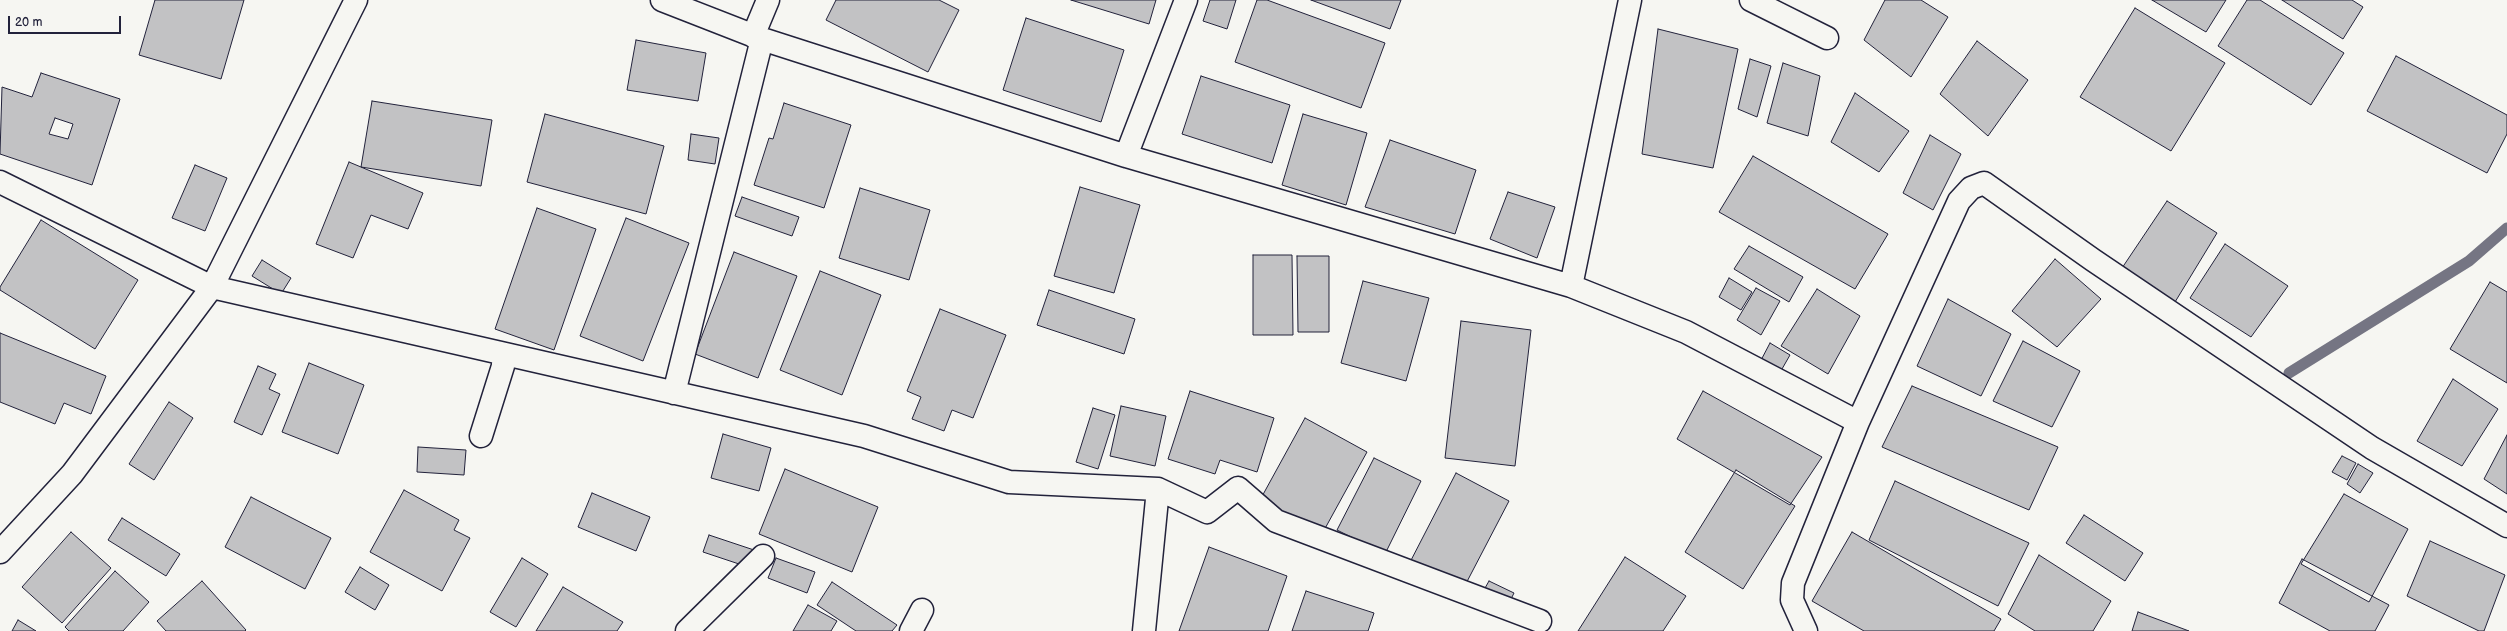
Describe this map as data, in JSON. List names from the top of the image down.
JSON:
{
  "scale_bar": "20 m"
}
